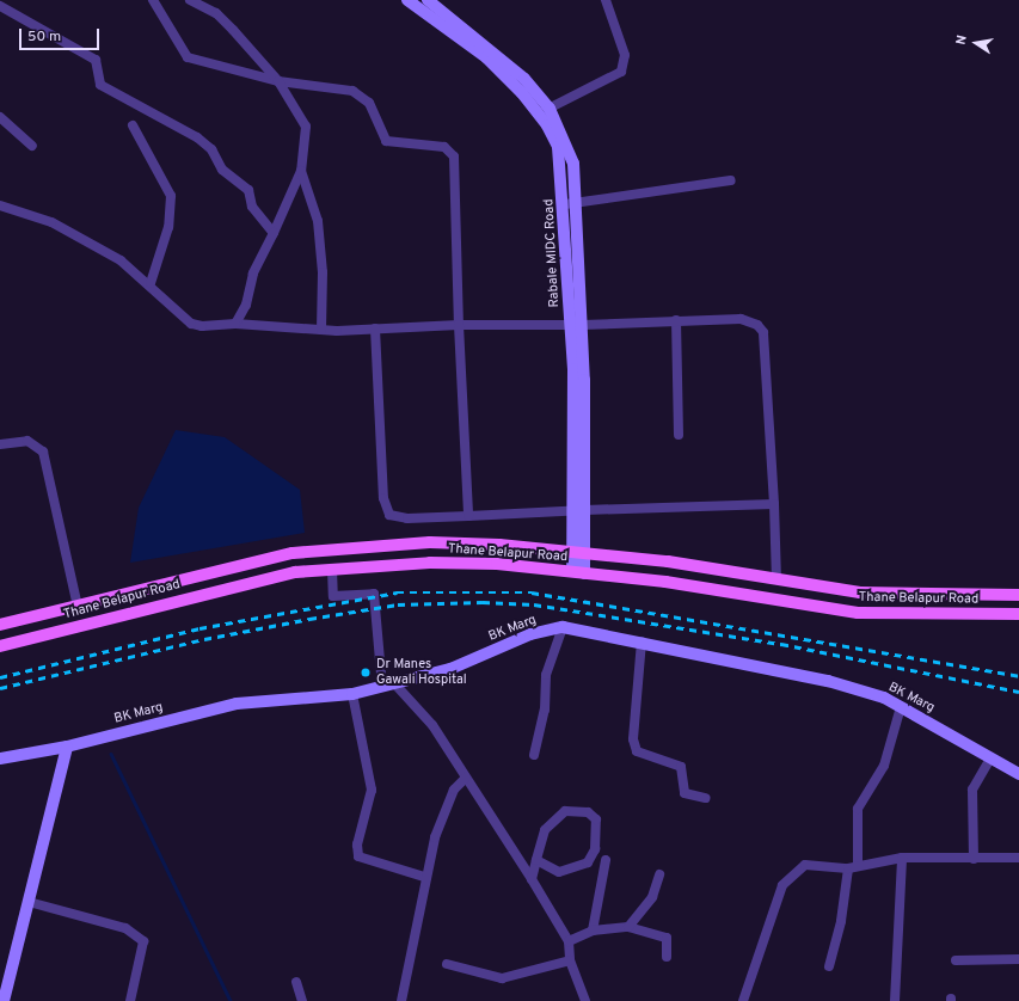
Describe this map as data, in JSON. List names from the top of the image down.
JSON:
{
  "streets": {
    "main road": ["Thane Belapur Road"],
    "street": ["Rabale MIDC Road", "BK Marg"]
  },
  "crossings": [
    ["Rabale MIDC Road", "Thane Belapur Road"]
  ],
  "places": ["Dr Manes Gawali Hospital"],
  "scale_bar": "50 m",
  "north": "left"
}
